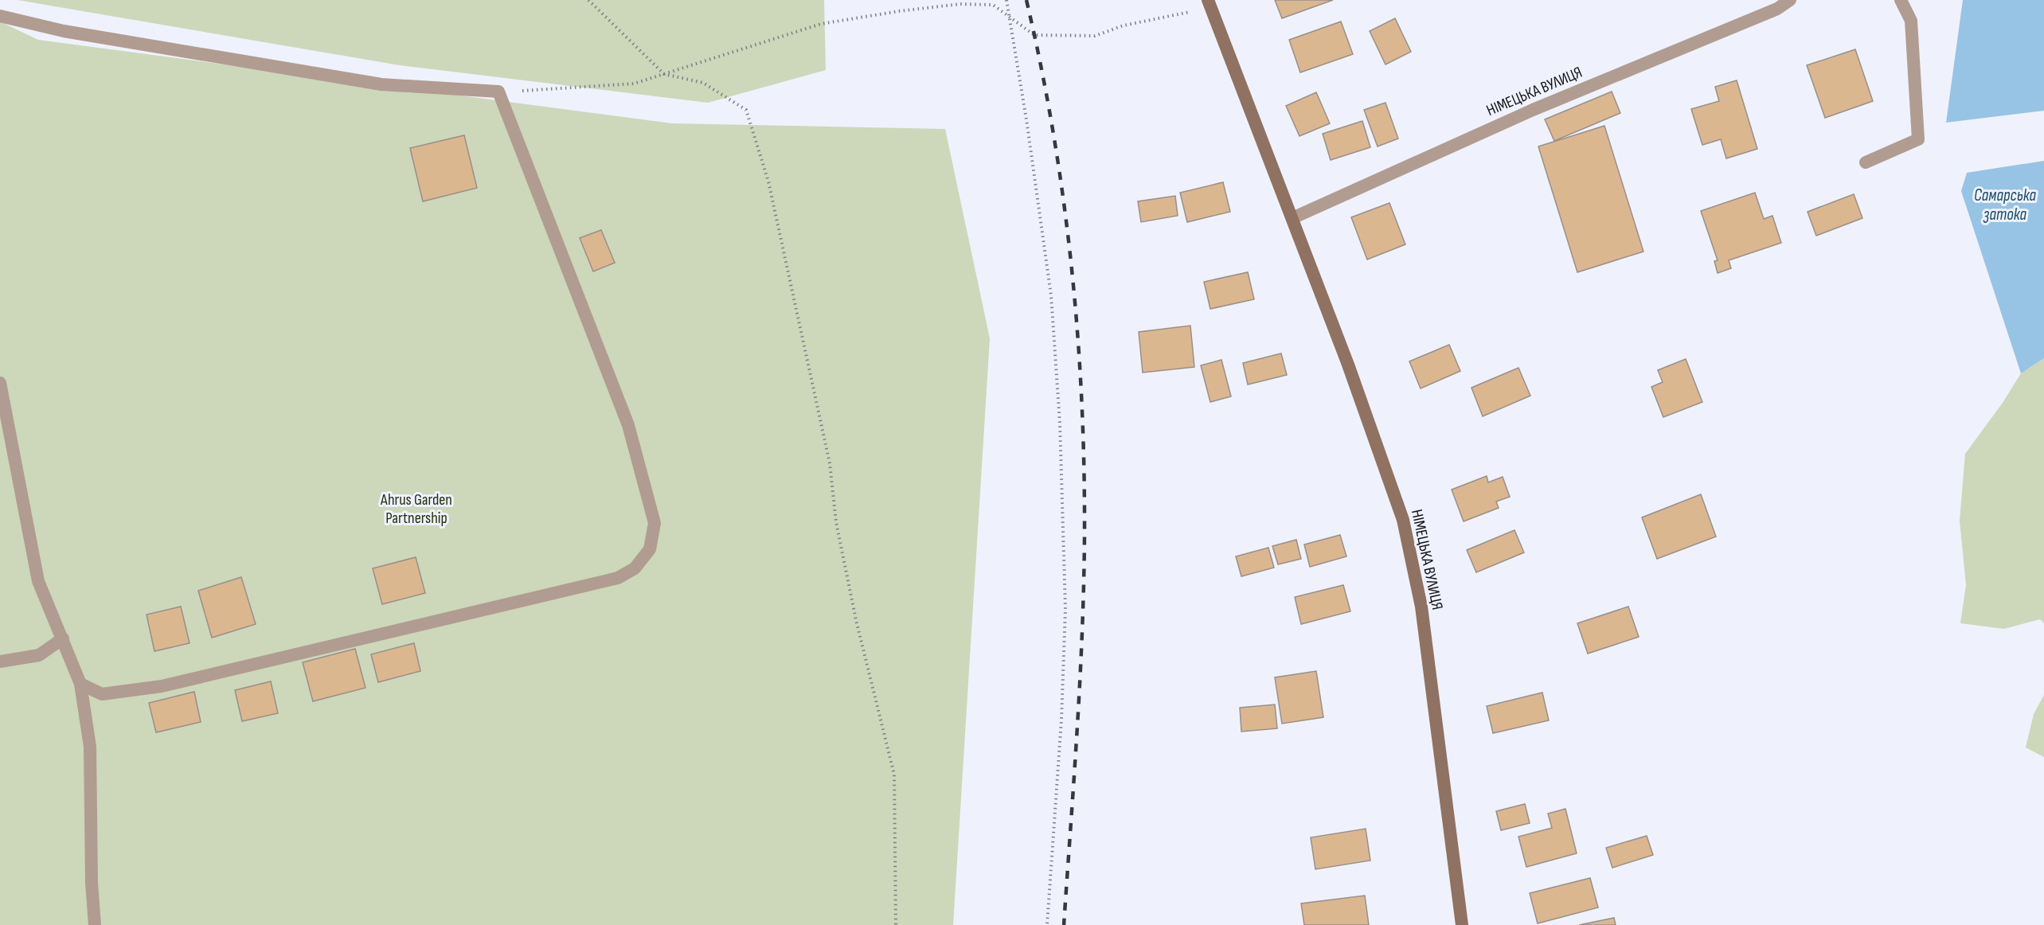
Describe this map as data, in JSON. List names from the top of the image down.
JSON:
{
  "streets": {
    "main road": ["НІМЕЦЬКА ВУЛИЦЯ"]
  },
  "water": ["Самарська затока"],
  "parks": ["Ahrus Garden Partnership"]
}
